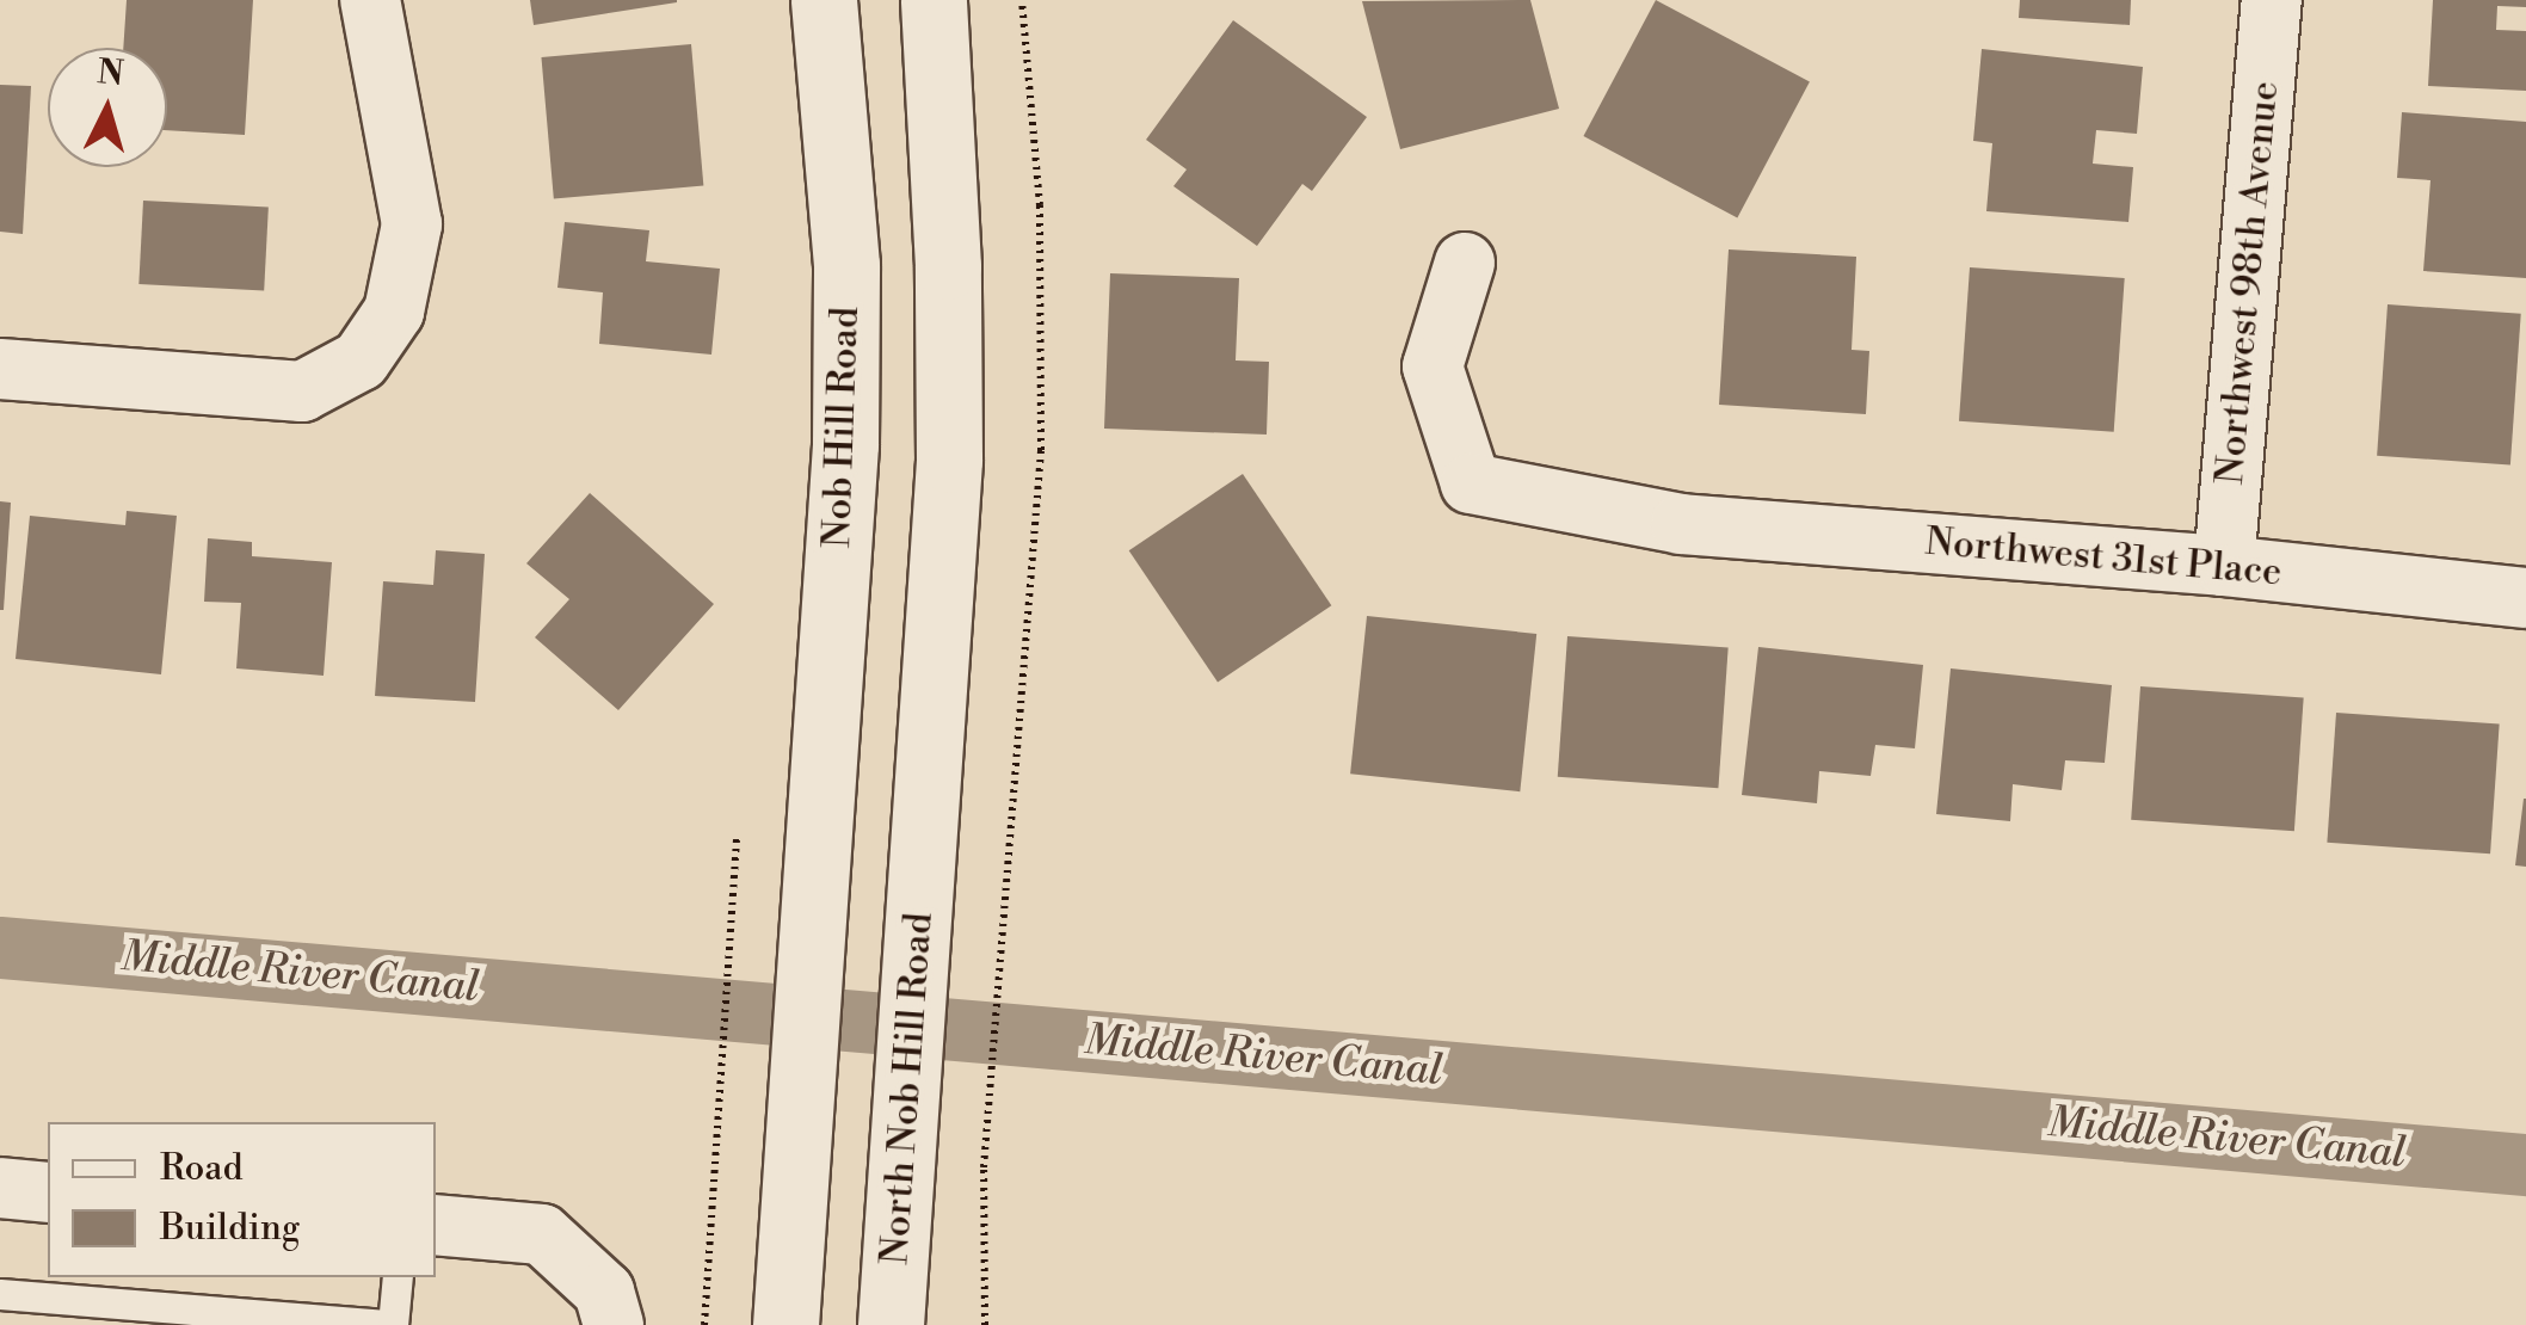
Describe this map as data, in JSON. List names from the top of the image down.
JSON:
{
  "streets": {
    "main road": ["Nob Hill Road", "North Nob Hill Road"],
    "street": ["Northwest 98th Avenue", "Northwest 31st Place"]
  },
  "crossings": [
    ["Northwest 98th Avenue", "Northwest 31st Place"]
  ],
  "water": ["Middle River Canal"],
  "legend": ["Road", "Building"],
  "north": "top"
}
